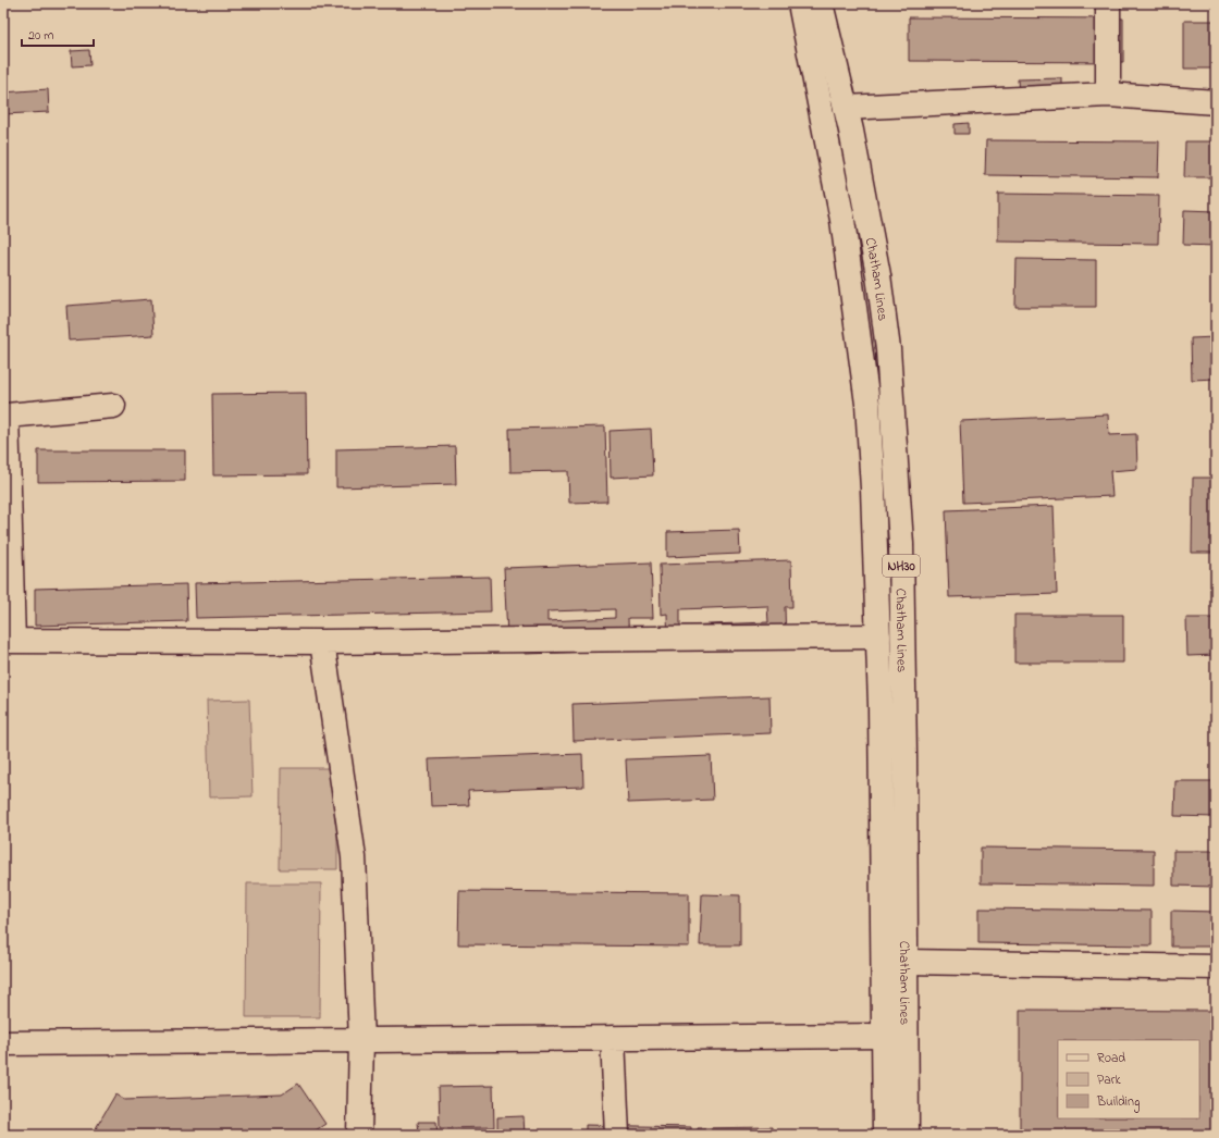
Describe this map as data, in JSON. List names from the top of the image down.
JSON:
{
  "streets": {
    "main road": ["Chatham Lines", "NH30"]
  },
  "legend": ["Road", "Park", "Building"],
  "scale_bar": "20 m"
}
